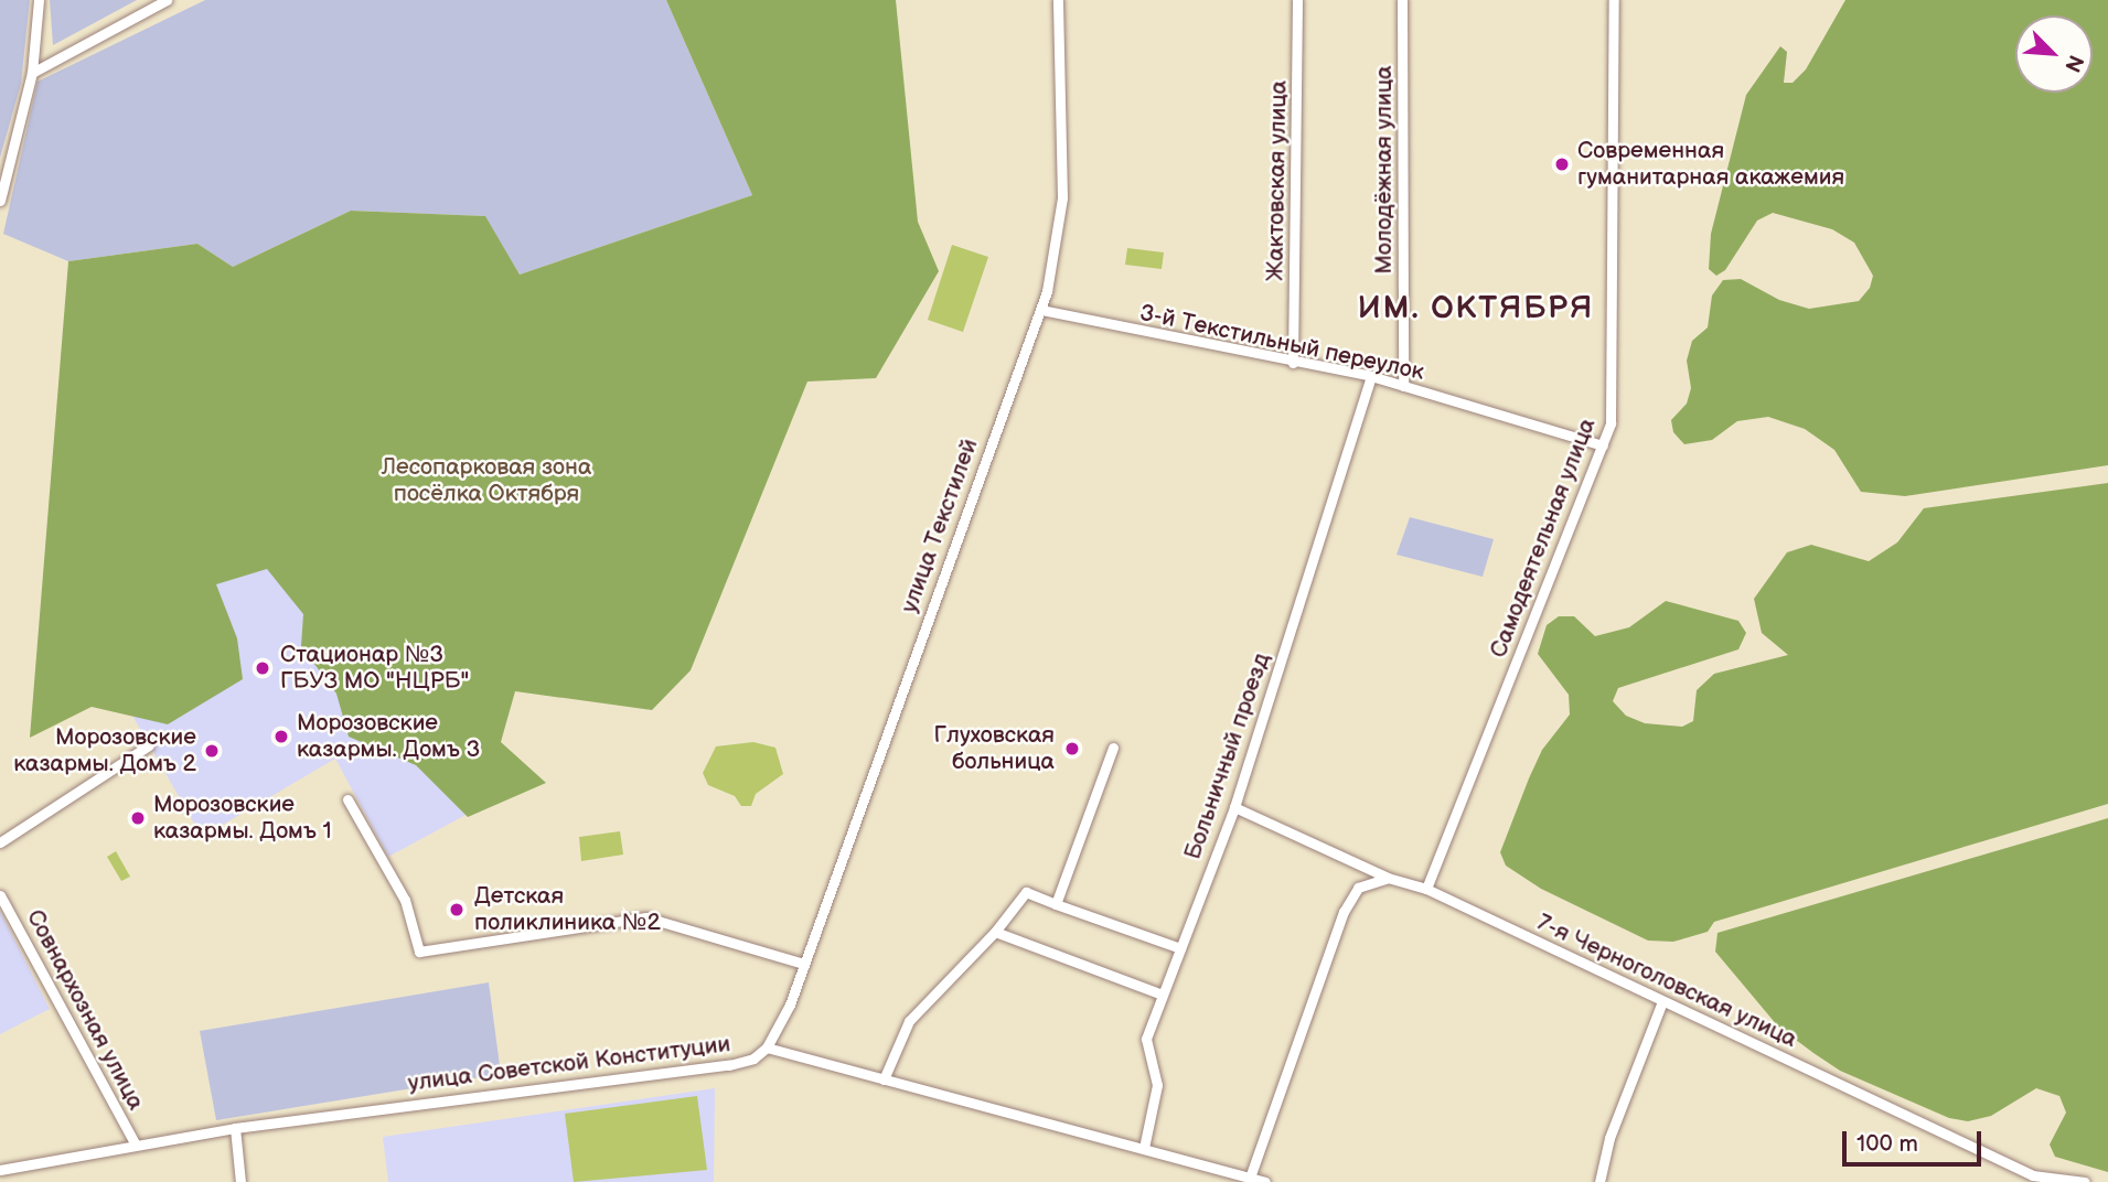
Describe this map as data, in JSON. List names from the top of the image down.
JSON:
{
  "streets": {
    "street": [
      "Молодёжная улица",
      "Жактовская улица",
      "3-й Текстильный переулок",
      "улица Текстилей",
      "Самодеятельная улица",
      "Больничный проезд",
      "7-я Черноголовская улица",
      "Совнархозная улица",
      "улица Советской Конституции"
    ]
  },
  "crossings": [
    ["Молодёжная улица", "3-й Текстильный переулок"],
    ["Жактовская улица", "3-й Текстильный переулок"],
    ["3-й Текстильный переулок", "улица Текстилей"],
    ["3-й Текстильный переулок", "Самодеятельная улица"],
    ["3-й Текстильный переулок", "Больничный проезд"],
    ["улица Текстилей", "улица Советской Конституции"],
    ["Самодеятельная улица", "7-я Черноголовская улица"],
    ["Больничный проезд", "7-я Черноголовская улица"],
    ["Совнархозная улица", "улица Советской Конституции"]
  ],
  "districts": ["ИМ. ОКТЯБРЯ"],
  "parks": ["Лесопарковая зона посёлка Октября"],
  "places": [
    "Современная гуманитарная акажемия",
    "Стационар №3 ГБУЗ МО \"НЦРБ\"",
    "Морозовские казармы. Домъ 3",
    "Глуховская больница",
    "Морозовские казармы. Домъ 2",
    "Морозовские казармы. Домъ 1",
    "Детская поликлиника №2"
  ],
  "scale_bar": "100 m",
  "north": "bottom right"
}
